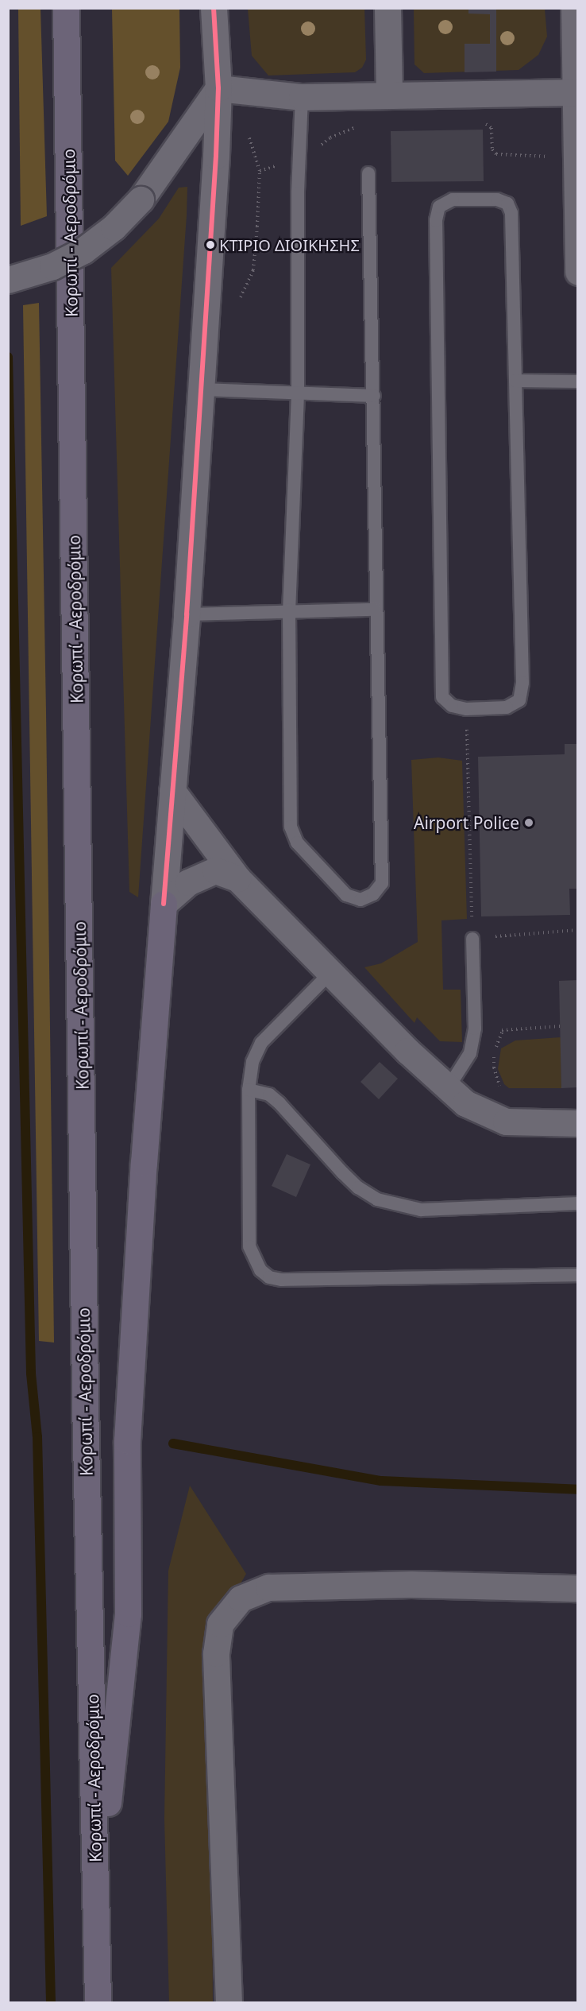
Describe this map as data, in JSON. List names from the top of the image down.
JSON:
{
  "streets": {
    "highway": ["Κορωπί - Αεροδρόμιο"]
  },
  "places": ["ΚΤΙΡΙΟ ΔΙΟΙΚΗΣΗΣ", "Airport Police"]
}
